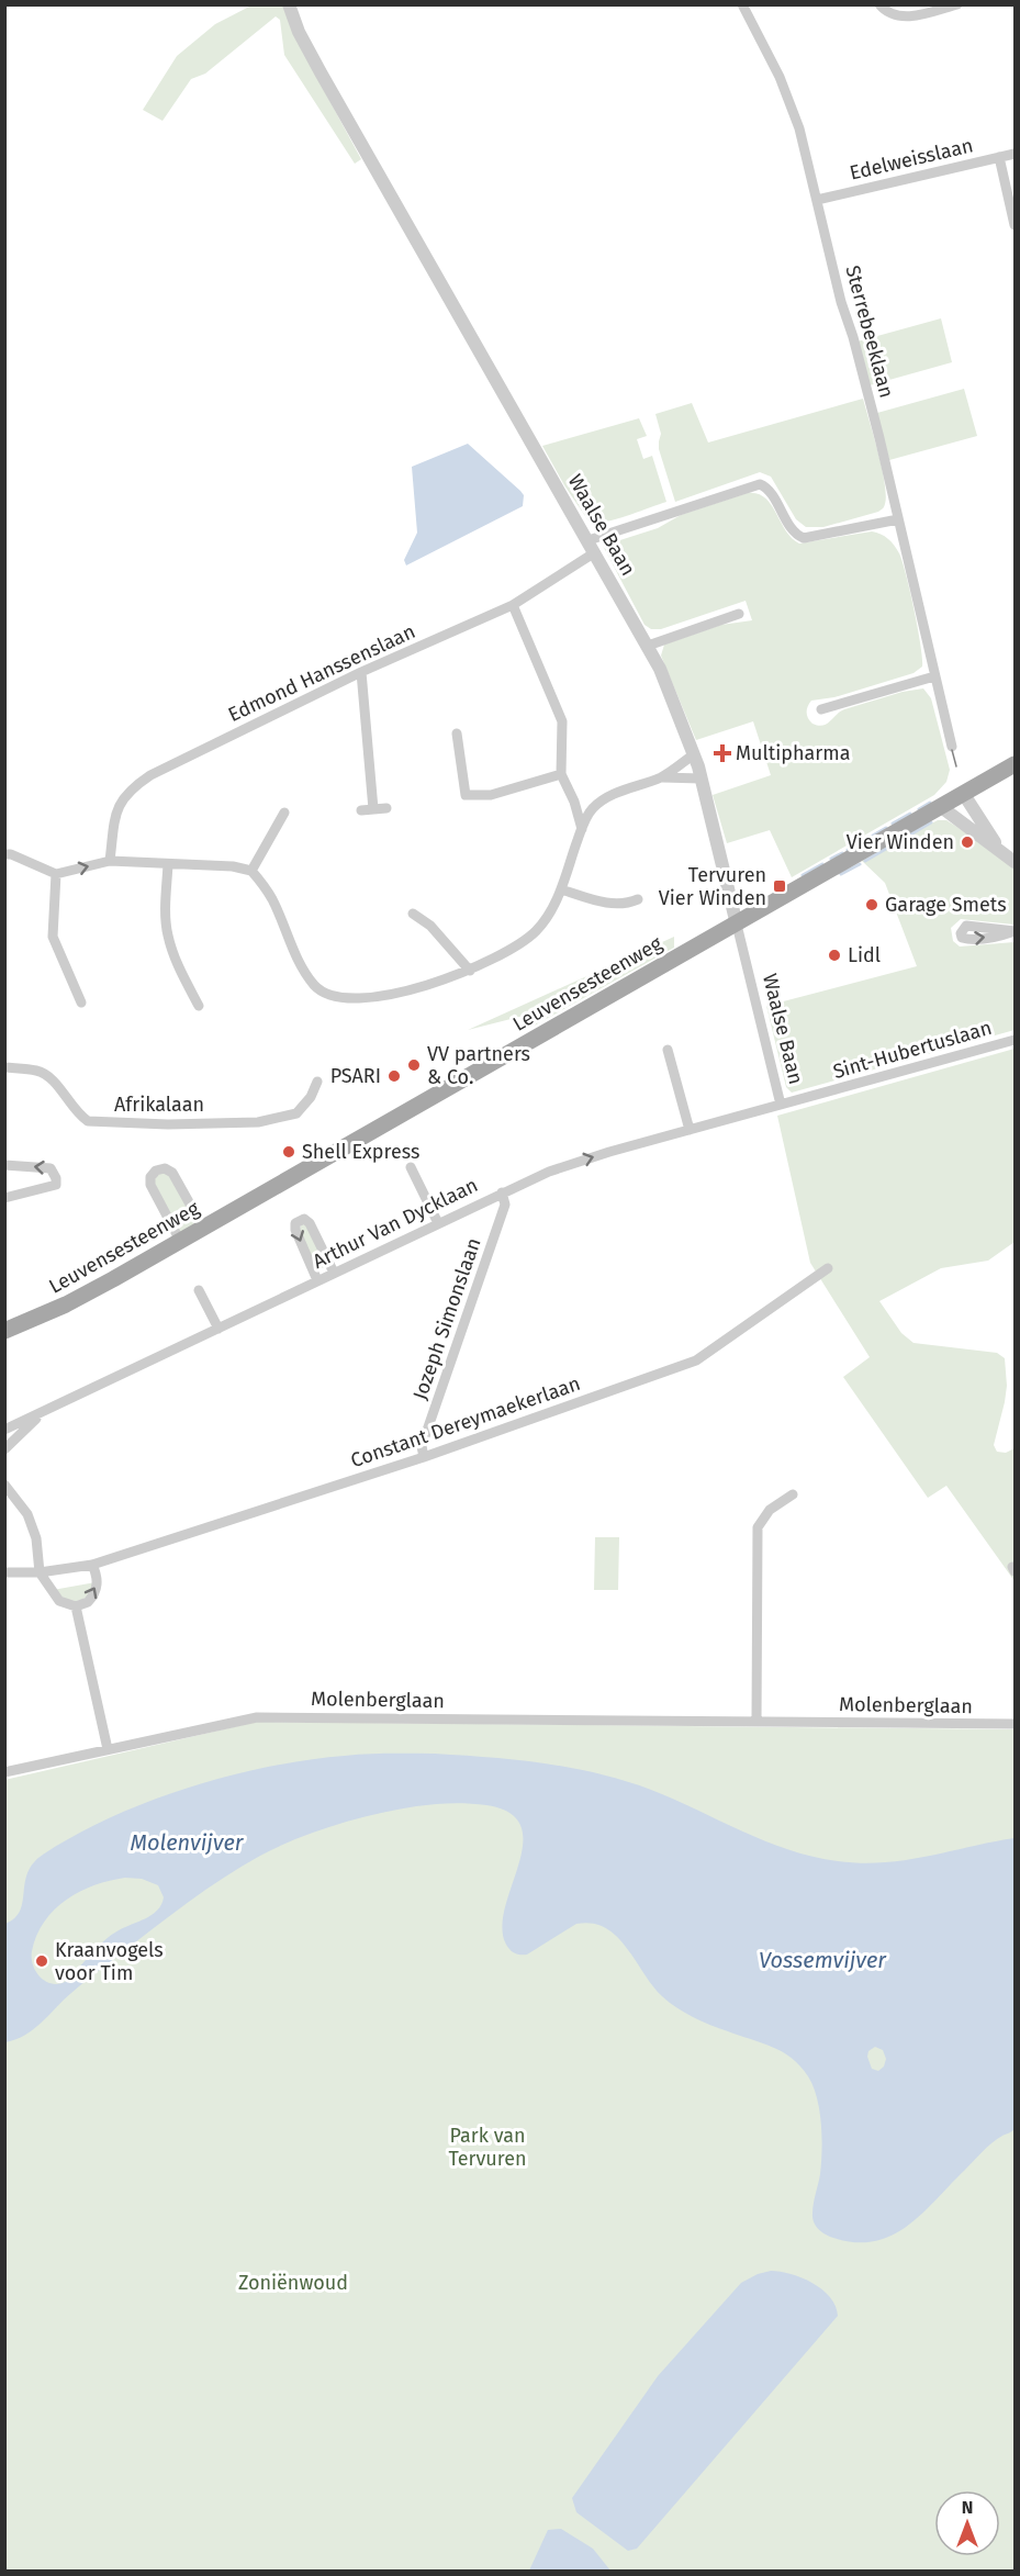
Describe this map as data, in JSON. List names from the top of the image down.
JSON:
{
  "streets": {
    "main road": ["Leuvensesteenweg"],
    "street": [
      "Edelweisslaan",
      "Sterrebeeklaan",
      "Waalse Baan",
      "Edmond Hanssenslaan",
      "Sint-Hubertuslaan",
      "Afrikalaan",
      "Arthur Van Dycklaan",
      "Jozeph Simonslaan",
      "Constant Dereymaekerlaan",
      "Molenberglaan"
    ]
  },
  "crossings": [
    ["Edelweisslaan", "Sterrebeeklaan"],
    ["Sterrebeeklaan", "Edmond Hanssenslaan"],
    ["Waalse Baan", "Edmond Hanssenslaan"],
    ["Waalse Baan", "Leuvensesteenweg"],
    ["Waalse Baan", "Sint-Hubertuslaan"],
    ["Waalse Baan", "Arthur Van Dycklaan"],
    ["Sint-Hubertuslaan", "Arthur Van Dycklaan"],
    ["Arthur Van Dycklaan", "Jozeph Simonslaan"],
    ["Jozeph Simonslaan", "Constant Dereymaekerlaan"]
  ],
  "water": ["Molenvijver", "Vossemvijver"],
  "parks": ["Park van Tervuren", "Zoniënwoud"],
  "places": {
    "health": ["Multipharma"],
    "other": [
      "Vier Winden",
      "Garage Smets",
      "Lidl",
      "VV partners & Co.",
      "PSARI",
      "Shell Express",
      "Kraanvogels voor Tim"
    ],
    "transit": ["Tervuren Vier Winden"]
  },
  "north": "top"
}
